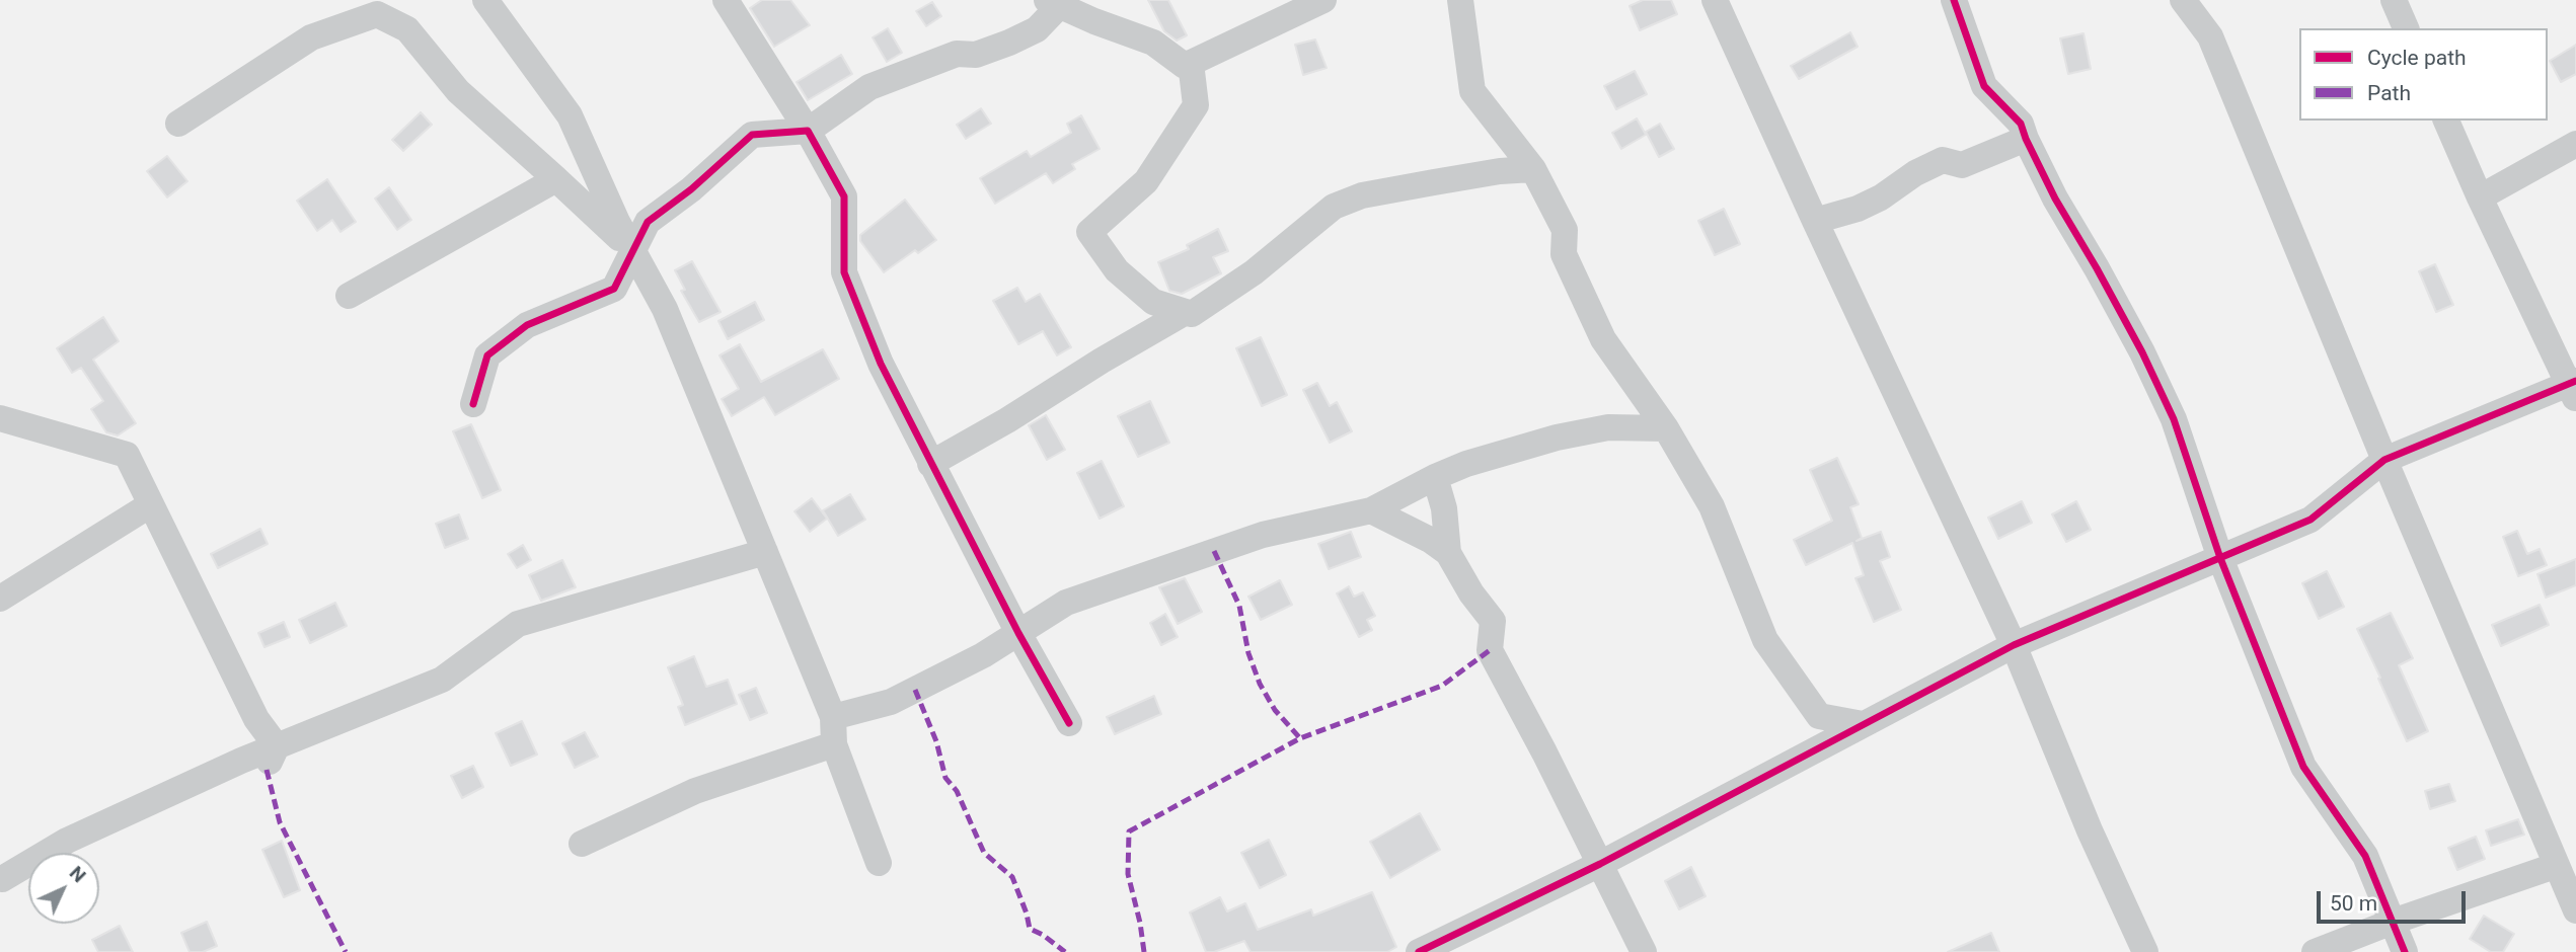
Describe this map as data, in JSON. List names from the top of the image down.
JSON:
{
  "legend": ["Cycle path", "Path"],
  "scale_bar": "50 m",
  "north": "top right"
}
